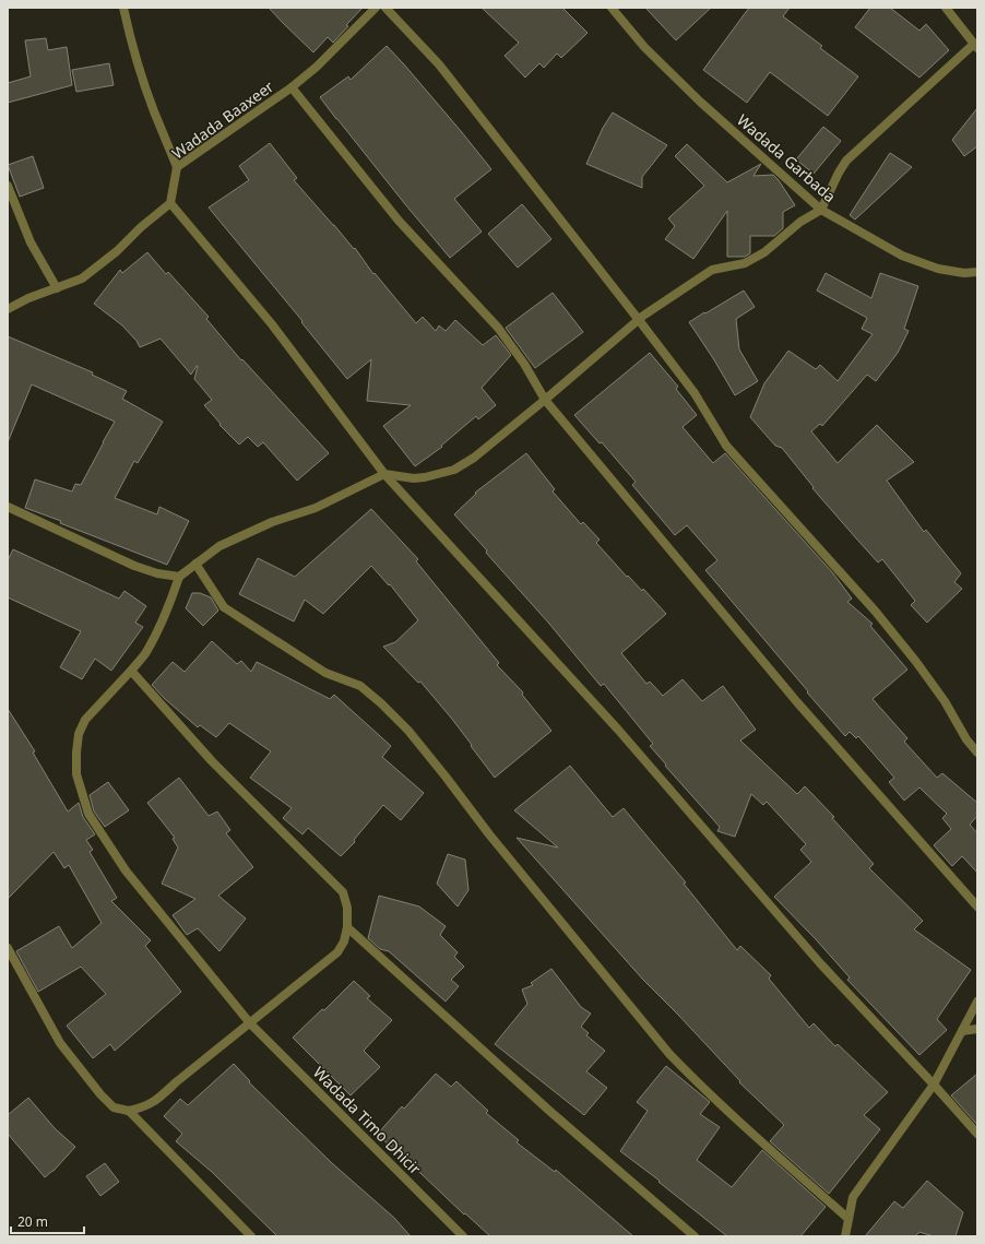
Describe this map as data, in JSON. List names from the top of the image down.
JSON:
{
  "streets": {
    "street": ["Wadada Baaxeer", "Wadada Garbada", "Wadada Timo Dhicir"]
  },
  "scale_bar": "20 m"
}
